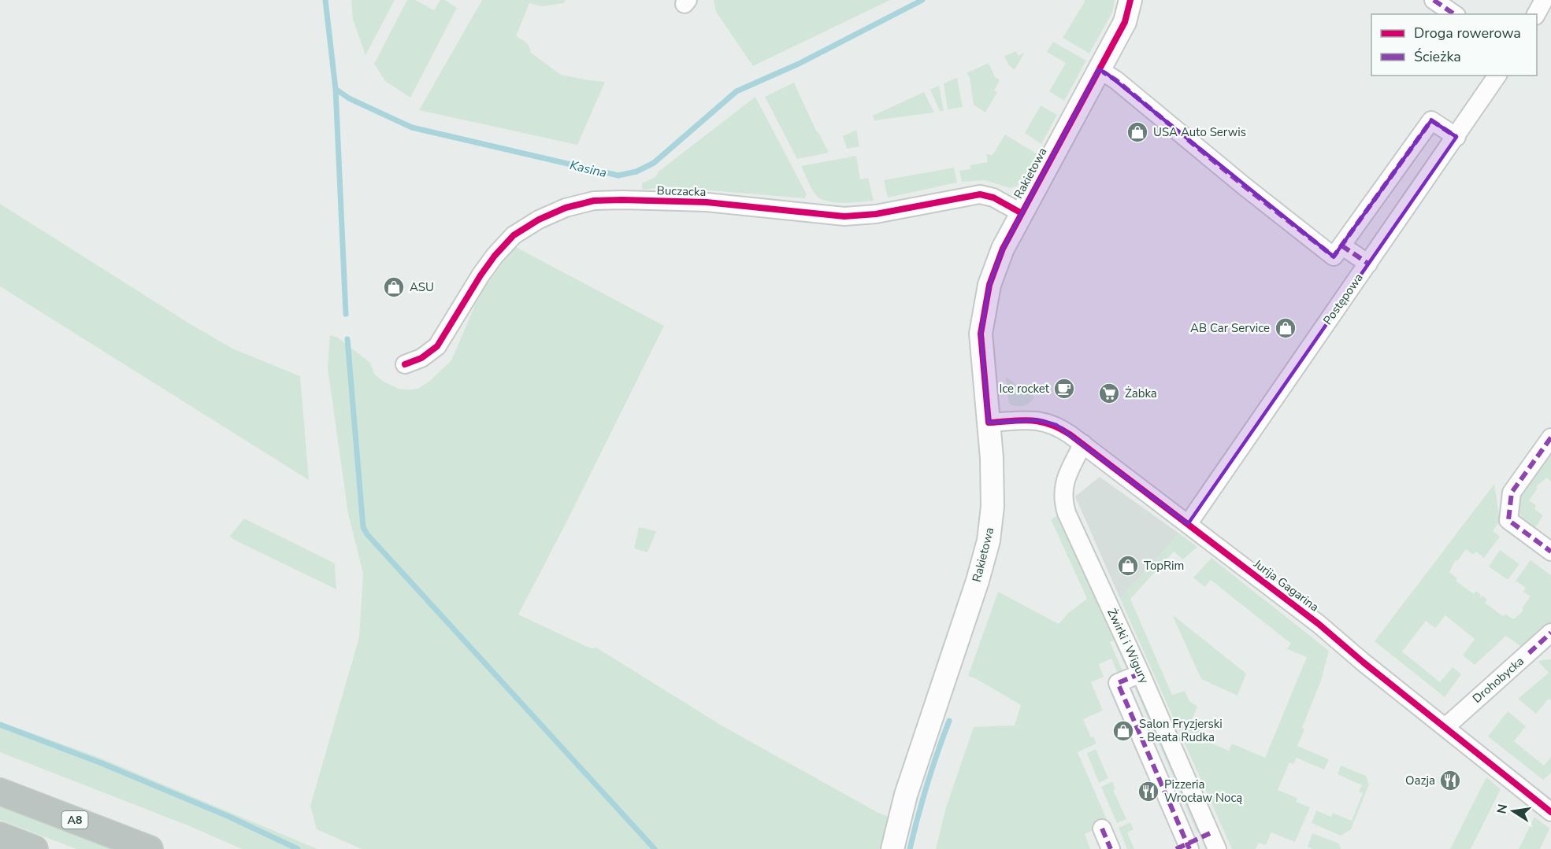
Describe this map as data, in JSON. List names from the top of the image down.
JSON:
{
  "streets": {
    "highway": ["A8"],
    "street": [
      "Rakietowa",
      "Buczacka",
      "Postępowa",
      "Jurija Gagarina",
      "Żwirki i Wigury",
      "Drohobycka"
    ]
  },
  "crossings": [
    ["Rakietowa", "Buczacka"],
    ["Rakietowa", "Jurija Gagarina"],
    ["Postępowa", "Jurija Gagarina"],
    ["Jurija Gagarina", "Żwirki i Wigury"],
    ["Jurija Gagarina", "Drohobycka"]
  ],
  "water": ["Kasina"],
  "places": {
    "shop": [
      "USA Auto Serwis",
      "ASU",
      "AB Car Service",
      "TopRim",
      "Salon Fryzjerski - Beata Rudka"
    ],
    "cafe": ["Ice rocket"],
    "supermarket": ["Żabka"],
    "restaurant": ["Oazja", "Pizzeria Wrocław Nocą"]
  },
  "legend": ["Droga rowerowa", "Ścieżka"],
  "north": "left"
}
